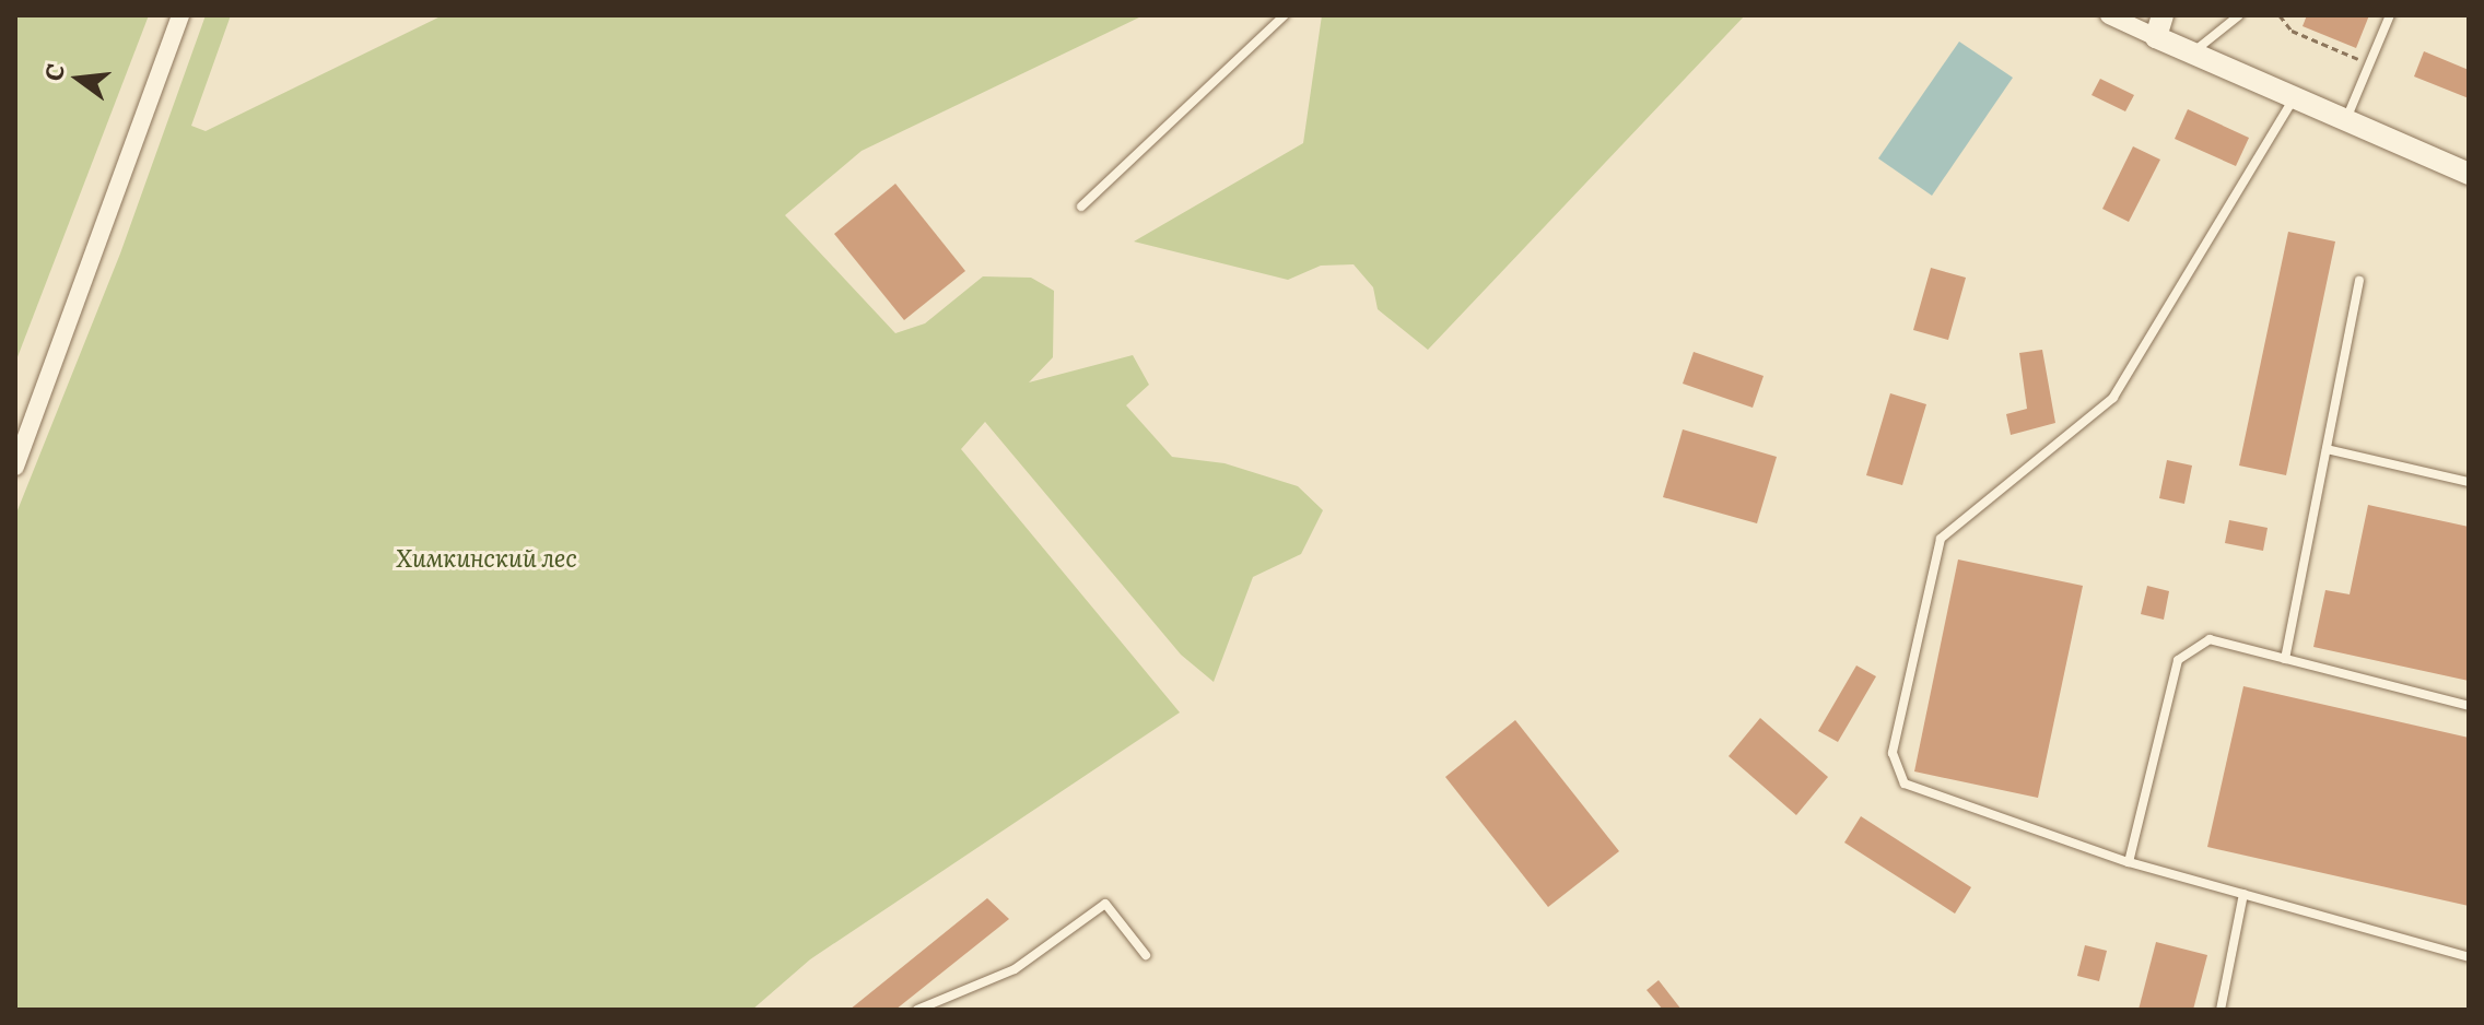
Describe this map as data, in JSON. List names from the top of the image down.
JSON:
{
  "parks": ["Химкинский лес"],
  "north": "left"
}
